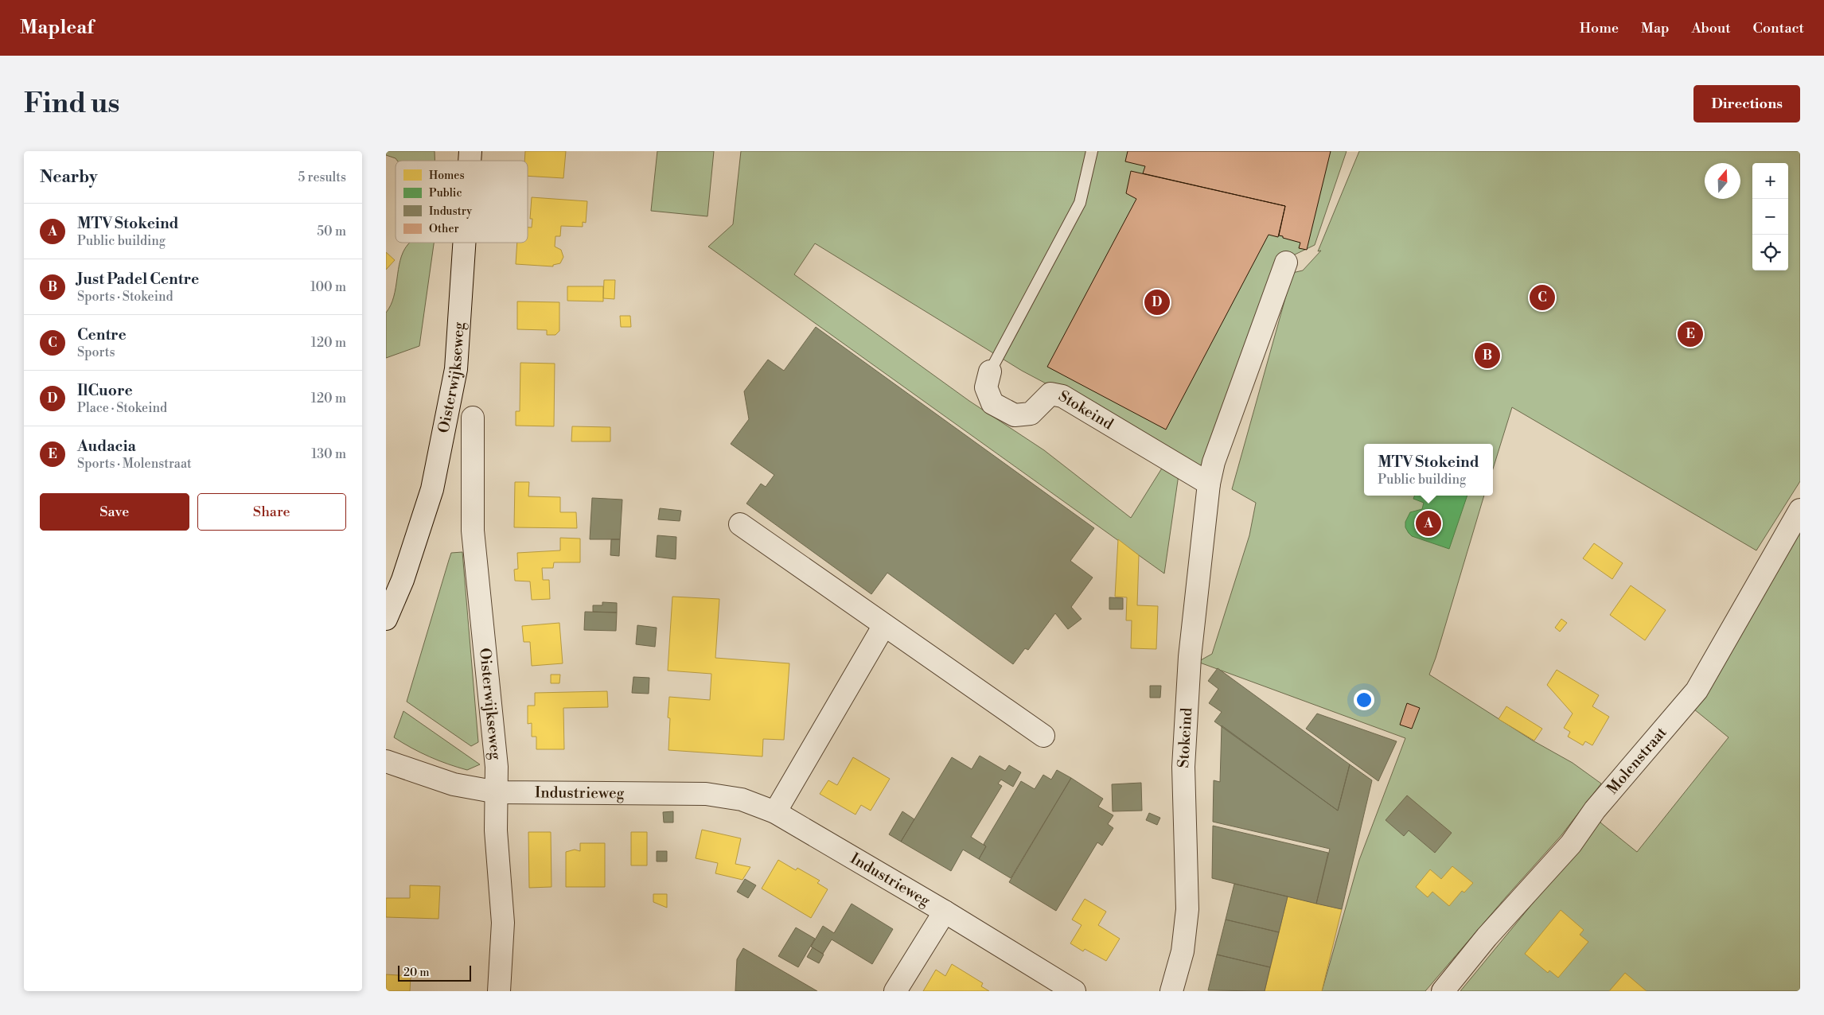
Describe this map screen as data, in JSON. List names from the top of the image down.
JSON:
{
  "streets": {
    "street": [
      "Oisterwijkseweg",
      "Stokeind",
      "Molenstraat",
      "Industrieweg"
    ]
  },
  "crossings": [
    ["Oisterwijkseweg", "Industrieweg"]
  ],
  "legend": [
    "Homes",
    "Public",
    "Industry",
    "Other"
  ],
  "scale_bar": "20 m",
  "north": "top",
  "page": {
    "header": "Mapleaf",
    "nav": [
      "Home",
      "Map",
      "About",
      "Contact"
    ],
    "buttons": [
      "Directions",
      ["Save", "Share"]
    ],
    "title": "Find us",
    "heading": ["Nearby", "5 results"],
    "map_buttons": ["+", "−"],
    "list": [
      {
        "mark": "A",
        "name": "MTV Stokeind",
        "note": "Public building",
        "value": "50 m"
      },
      {
        "mark": "B",
        "name": "Just Padel Centre",
        "note": "Sports · Stokeind",
        "value": "100 m"
      },
      {
        "mark": "C",
        "name": "Centre",
        "note": "Sports",
        "value": "120 m"
      },
      {
        "mark": "D",
        "name": "IlCuore",
        "note": "Place · Stokeind",
        "value": "120 m"
      },
      {
        "mark": "E",
        "name": "Audacia",
        "note": "Sports · Molenstraat",
        "value": "130 m"
      }
    ],
    "pins": [
      "C",
      "D",
      "E",
      "B",
      "A"
    ],
    "popup": ["MTV Stokeind", "Public building"],
    "scale": "20 m"
  }
}
